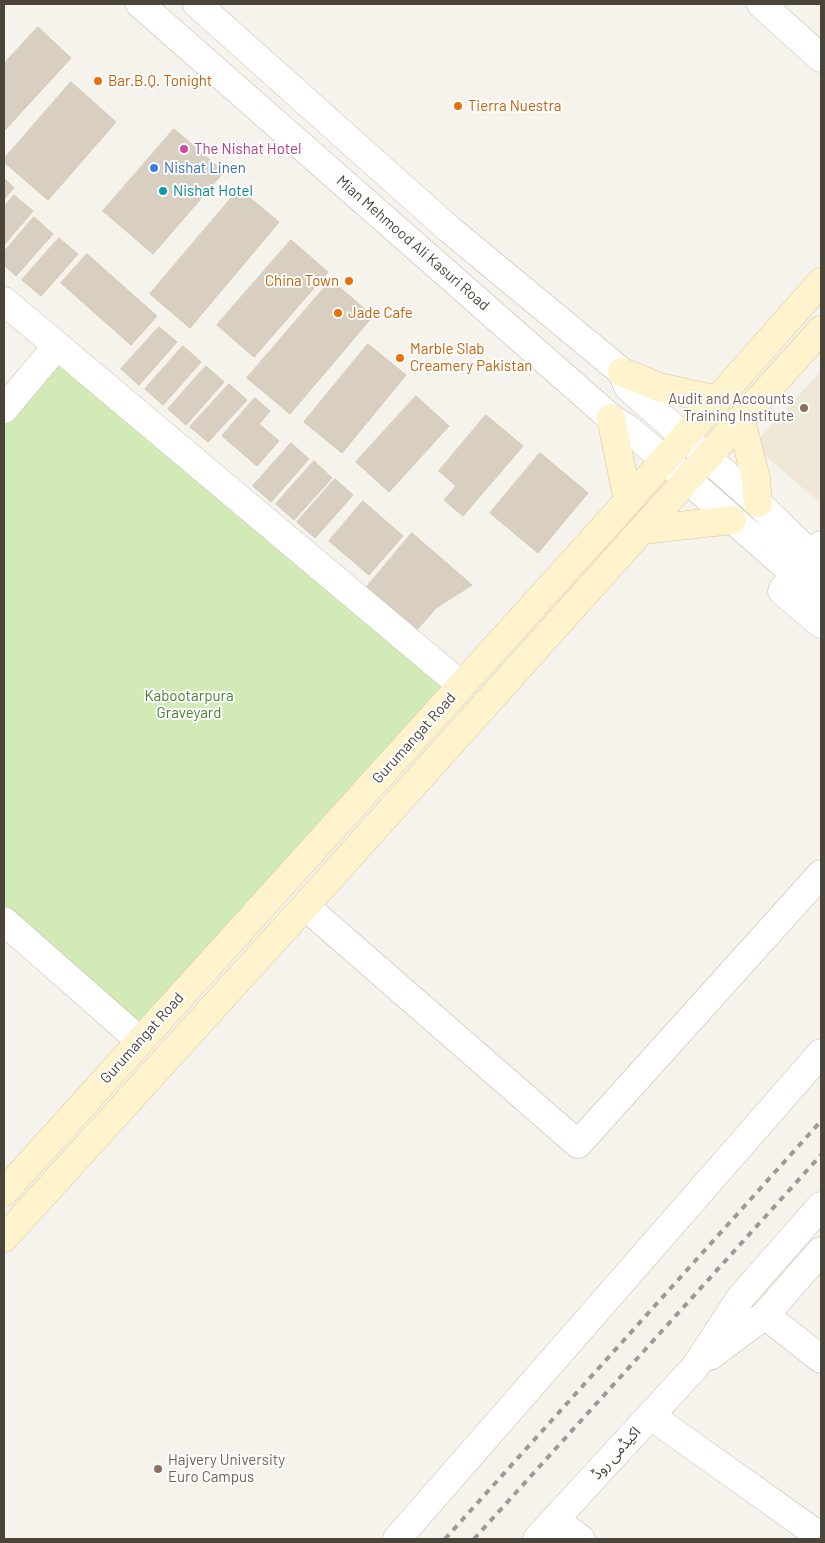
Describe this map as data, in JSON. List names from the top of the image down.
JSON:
{
  "streets": {
    "main road": ["Gurumangat Road"],
    "street": ["Mian Mehmood Ali Kasuri Road", "اکیڈمی روڈ"]
  },
  "crossings": [
    ["Mian Mehmood Ali Kasuri Road", "Gurumangat Road"]
  ],
  "parks": ["Kabootarpura Graveyard"],
  "places": [
    "Bar.B.Q. Tonight",
    "Tierra Nuestra",
    "The Nishat Hotel",
    "Nishat Linen",
    "Nishat Hotel",
    "China Town",
    "Jade Cafe",
    "Marble Slab Creamery Pakistan",
    "Audit and Accounts Training Institute",
    "Hajvery University Euro Campus"
  ]
}
